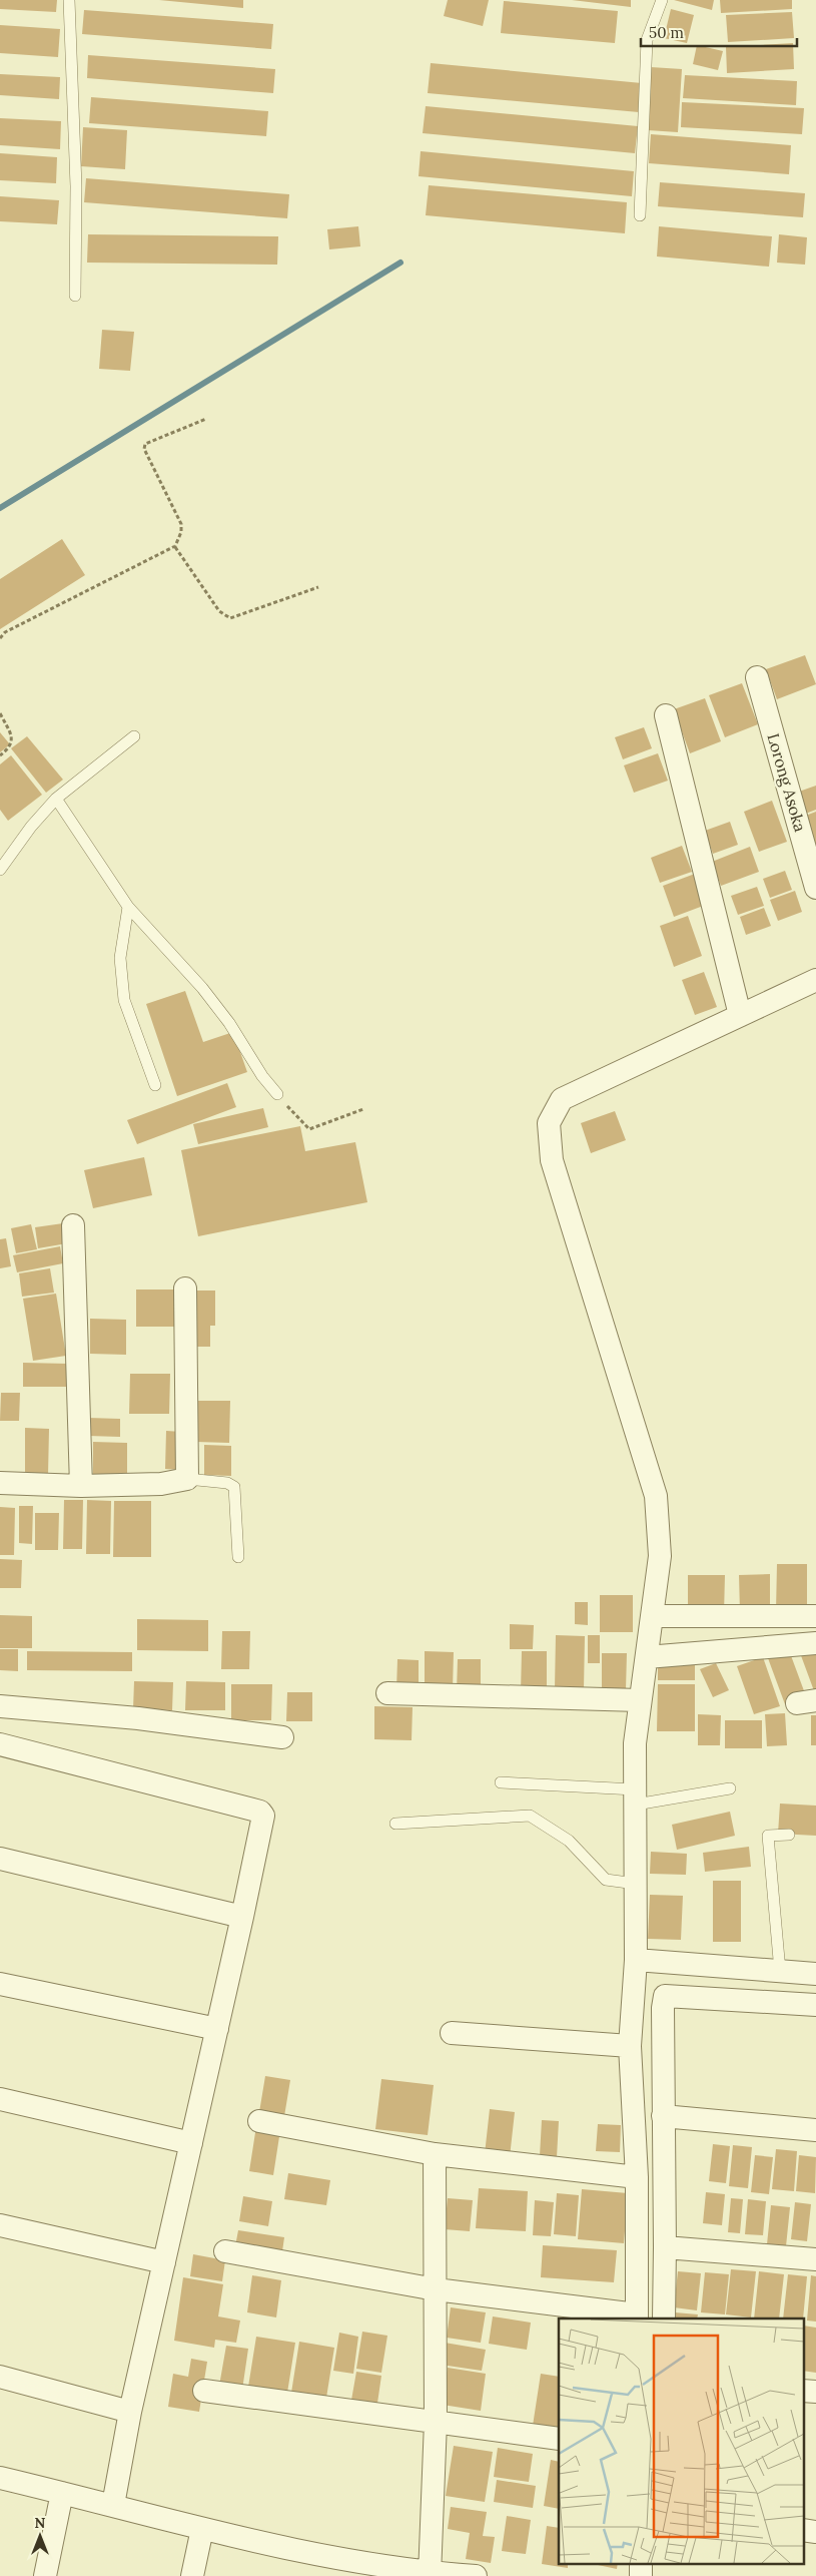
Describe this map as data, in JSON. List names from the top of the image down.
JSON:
{
  "streets": {
    "street": ["Lorong Asoka"]
  },
  "scale_bar": "50 m",
  "north": "top"
}
